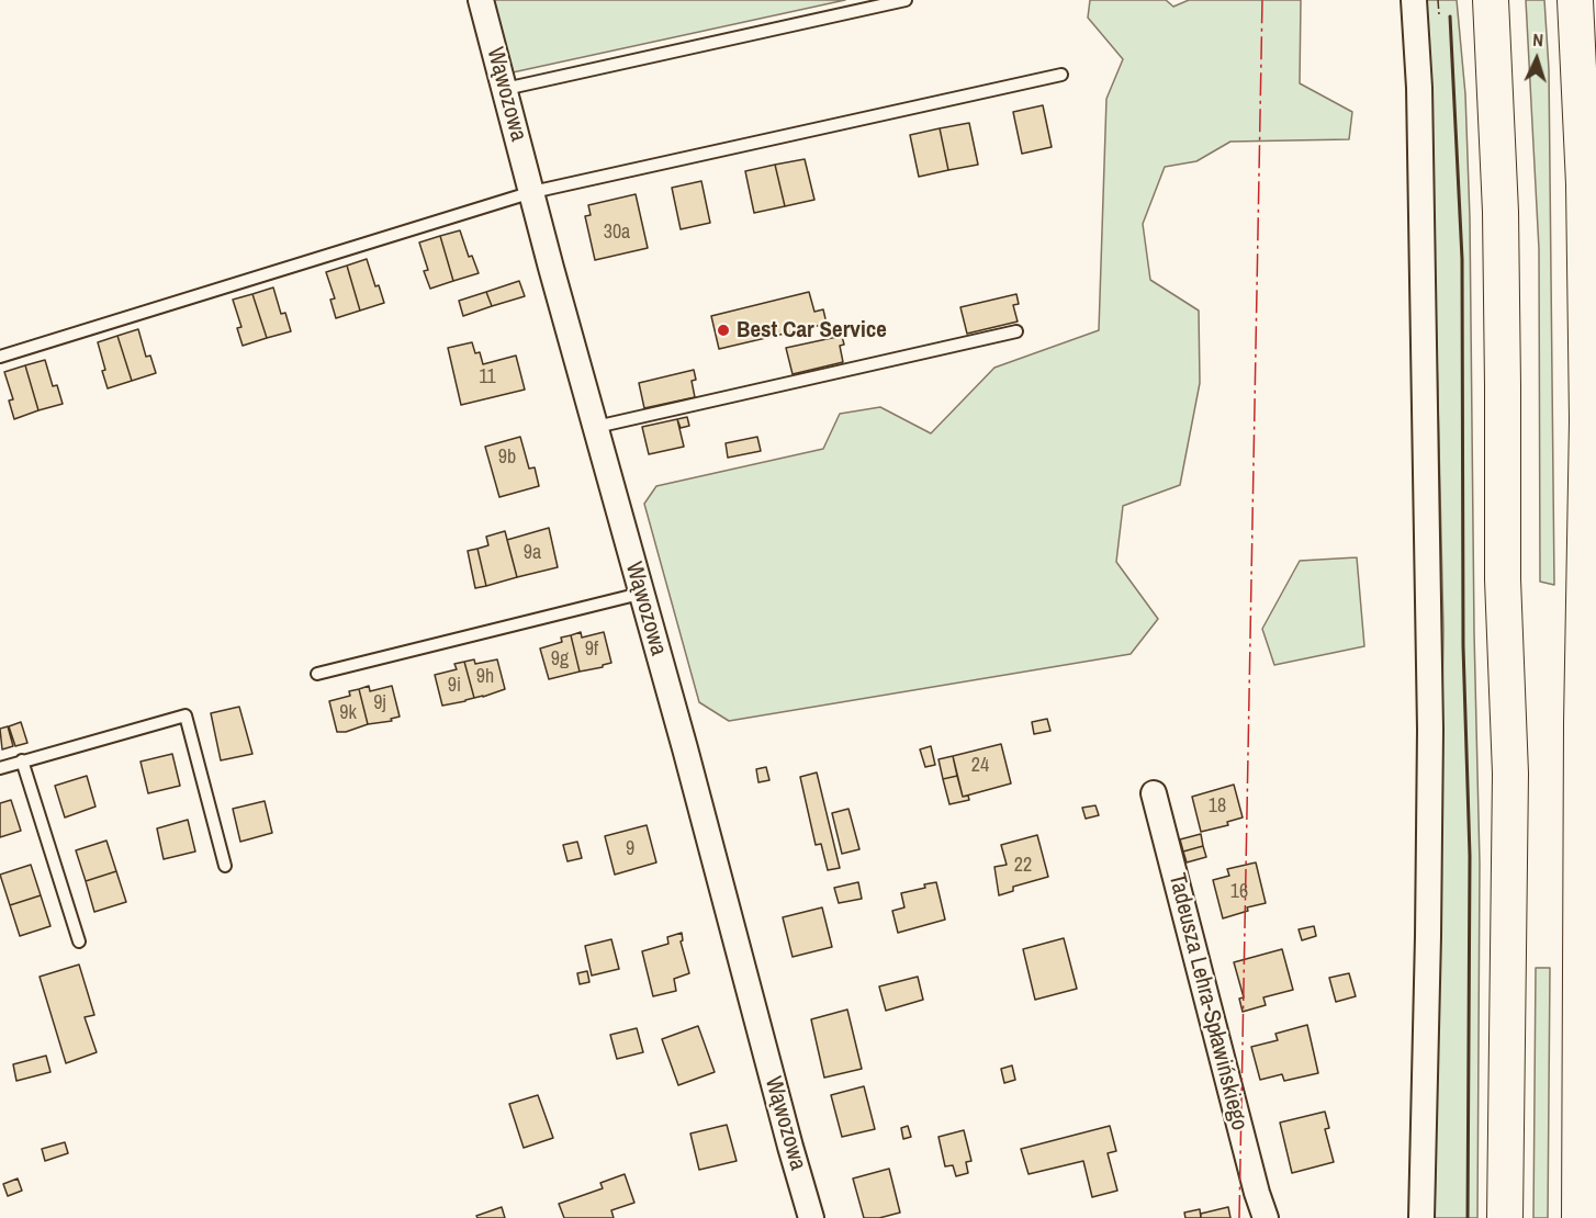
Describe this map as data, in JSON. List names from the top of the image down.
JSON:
{
  "streets": {
    "street": ["Wąwozowa", "Tadeusza Lehra-Spławińskiego"]
  },
  "places": ["Best Car Service"],
  "house_numbers": [
    "30a",
    "11",
    "9b",
    "9a",
    "9f",
    "9g",
    "9h",
    "9i",
    "9j",
    "9k",
    "24",
    "18",
    "9",
    "22",
    "16"
  ],
  "north": "top"
}
